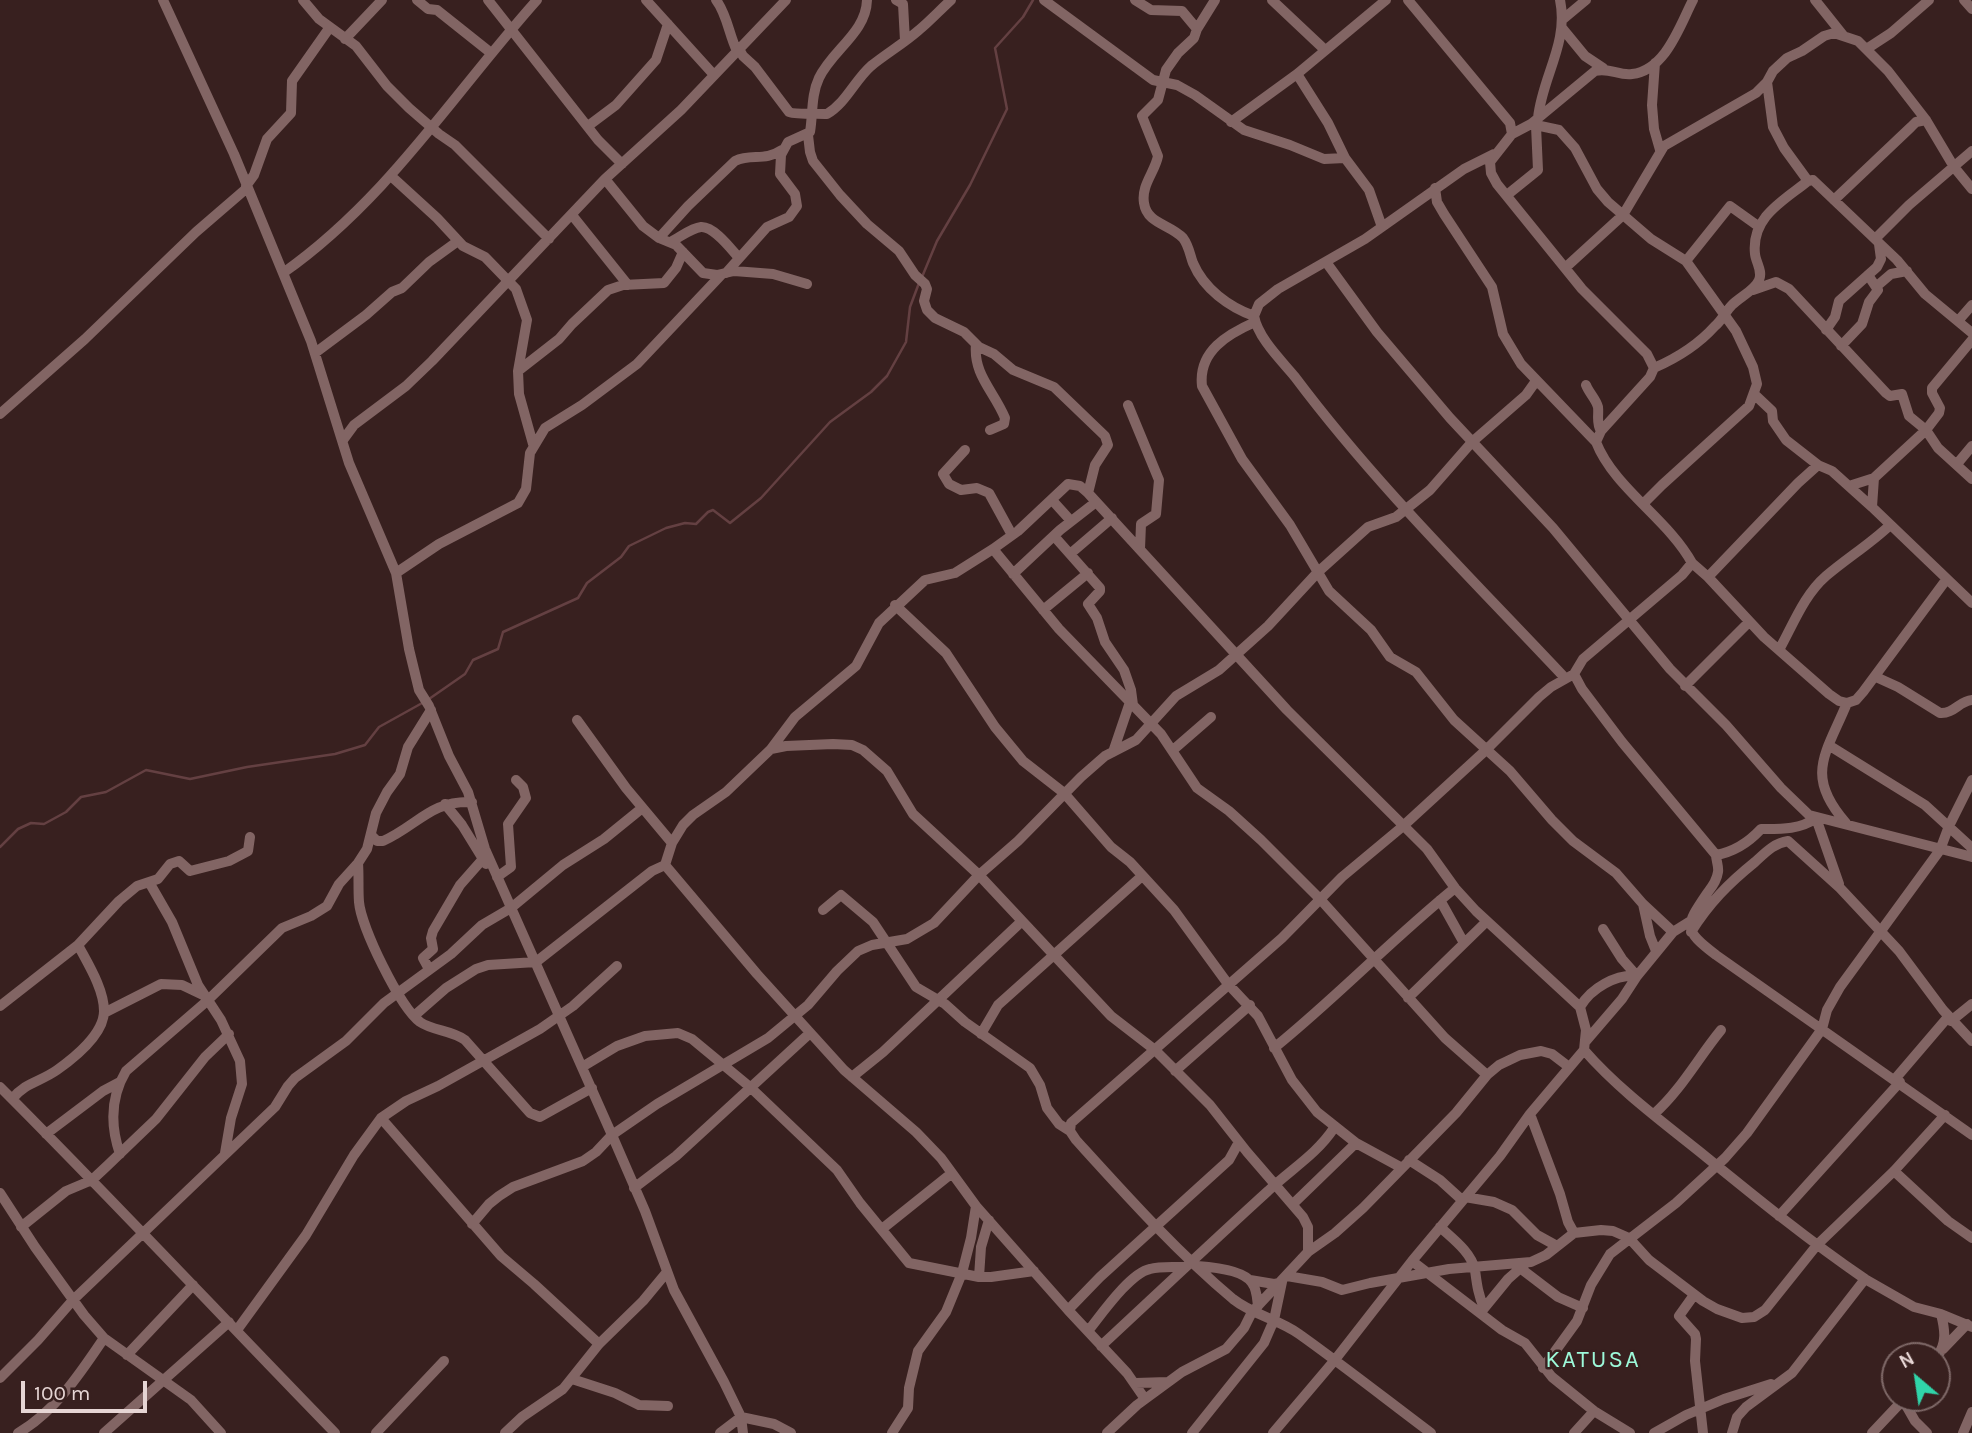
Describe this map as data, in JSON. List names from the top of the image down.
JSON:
{
  "districts": ["KATUSA"],
  "scale_bar": "100 m",
  "north": "top left"
}
